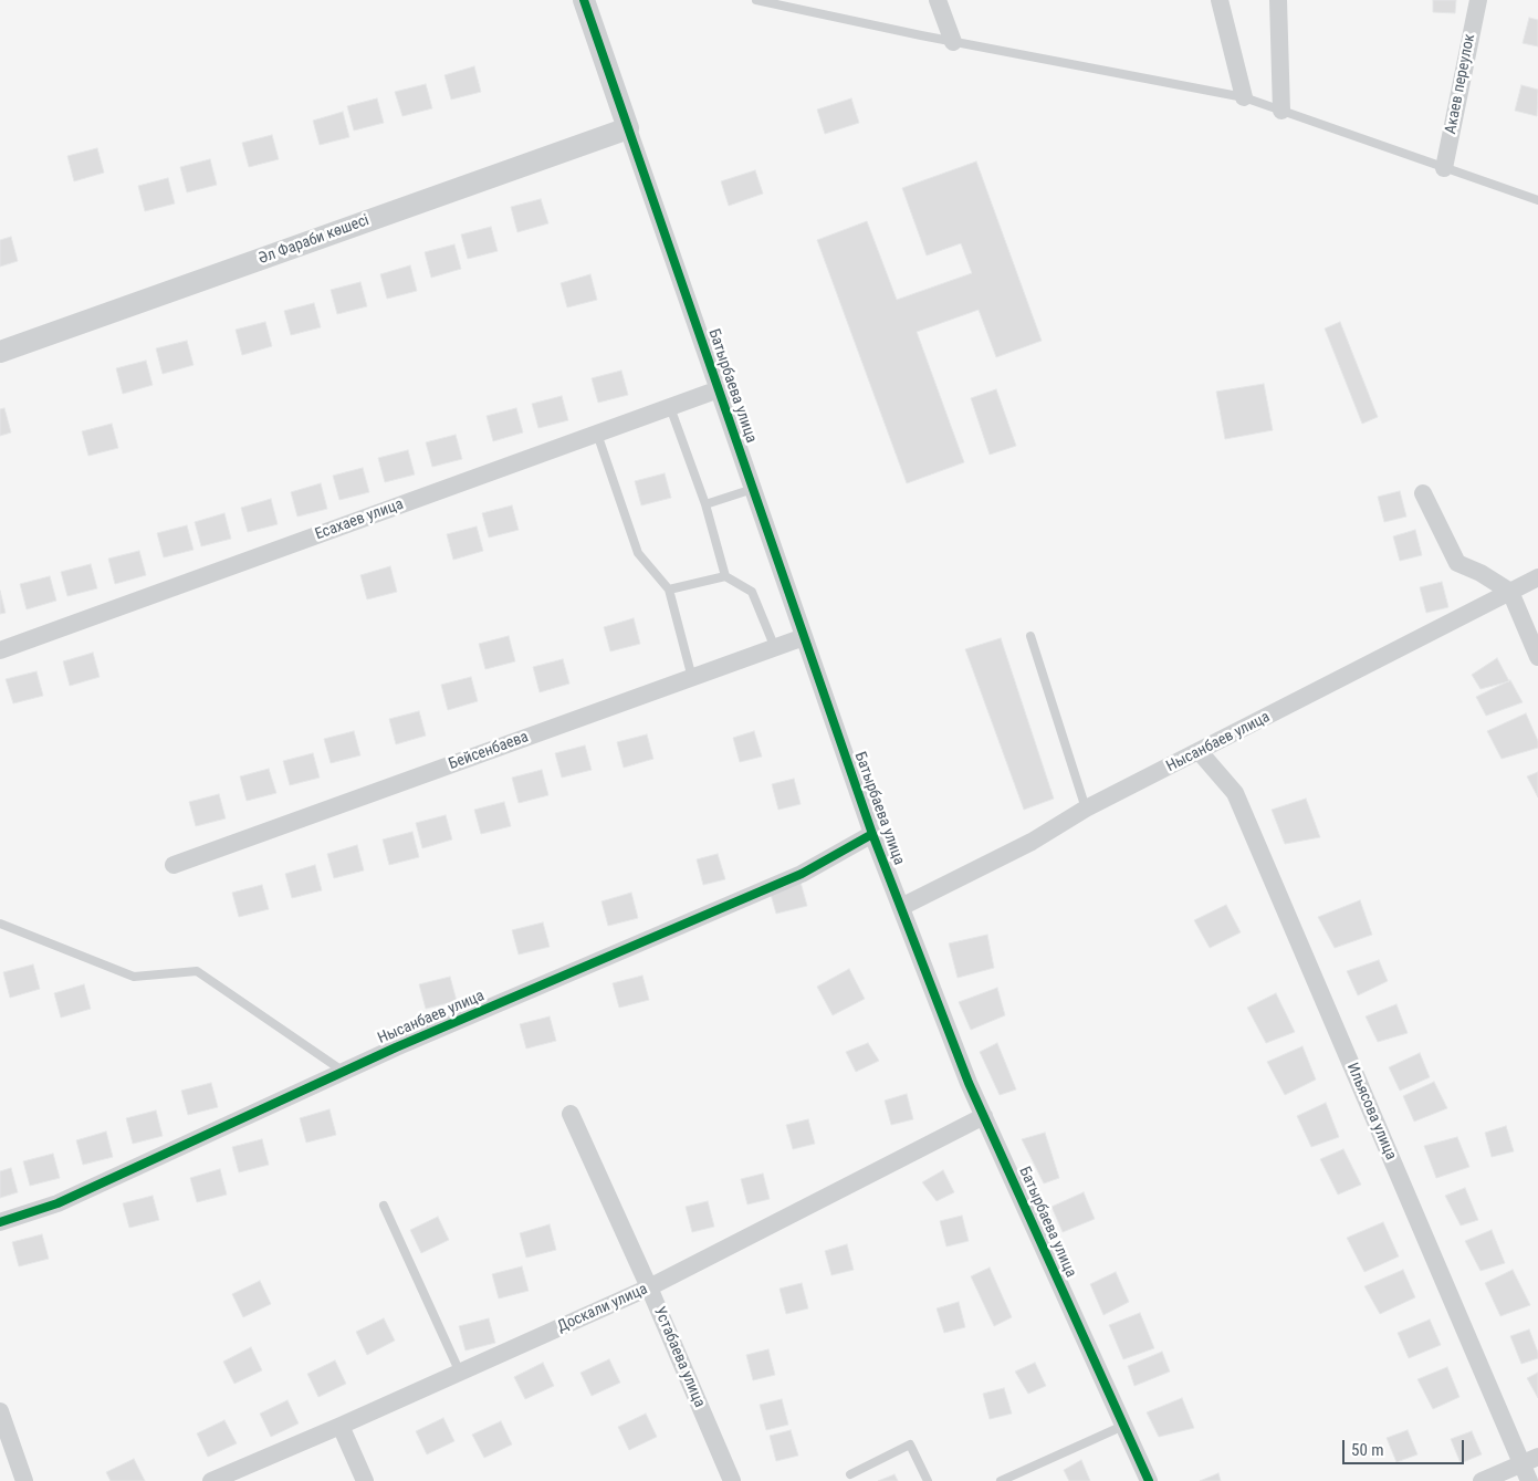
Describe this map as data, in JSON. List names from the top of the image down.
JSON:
{
  "streets": {
    "street": [
      "Акаев переулок",
      "Әл Фараби көшесі",
      "Батырбаева улица",
      "Есахаев улица",
      "Нысанбаев улица",
      "Бейсенбаева",
      "Ильясова улица",
      "Доскали улица",
      "Устабаева улица"
    ]
  },
  "crossings": [
    ["Әл Фараби көшесі", "Батырбаева улица"],
    ["Батырбаева улица", "Есахаев улица"],
    ["Батырбаева улица", "Нысанбаев улица"],
    ["Батырбаева улица", "Бейсенбаева"],
    ["Батырбаева улица", "Доскали улица"],
    ["Нысанбаев улица", "Ильясова улица"],
    ["Доскали улица", "Устабаева улица"]
  ],
  "scale_bar": "50 m"
}
